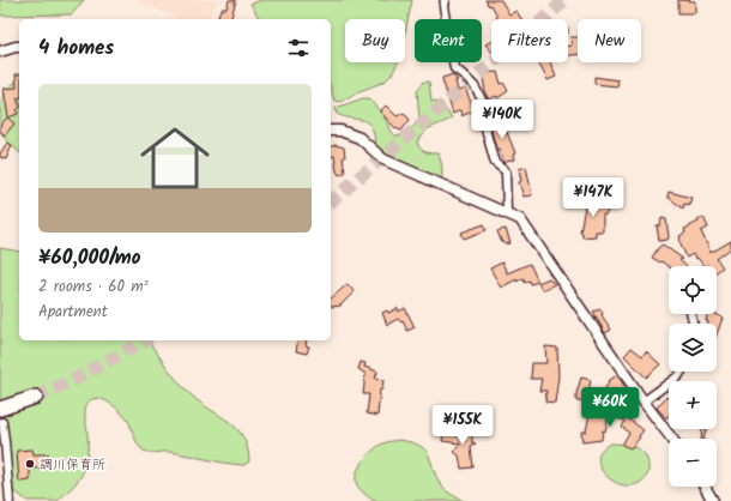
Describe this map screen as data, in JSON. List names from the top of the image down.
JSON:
{
  "places": ["調川保育所"],
  "page": {
    "chip": [
      "Buy",
      "Rent",
      "Filters",
      "New"
    ],
    "heading": "4 homes",
    "list": [
      {
        "name": "¥60,000/mo",
        "note": "2 rooms · 60 m² · Apartment"
      }
    ],
    "price": [
      "¥140K",
      "¥147K",
      "¥60K",
      "¥155K"
    ],
    "map_buttons": ["+", "−"]
  }
}
